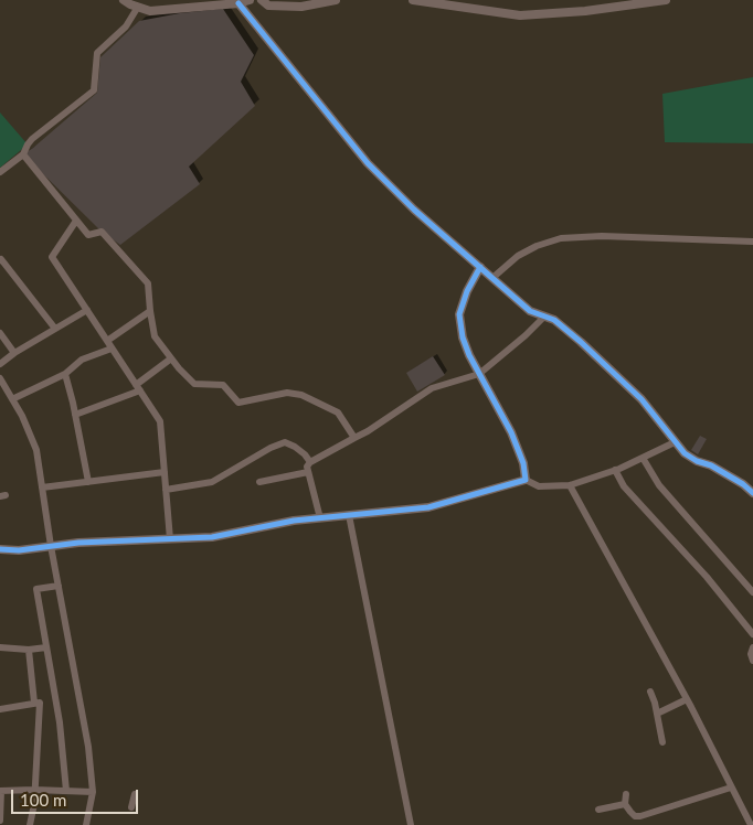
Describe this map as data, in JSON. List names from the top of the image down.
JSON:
{
  "scale_bar": "100 m"
}
